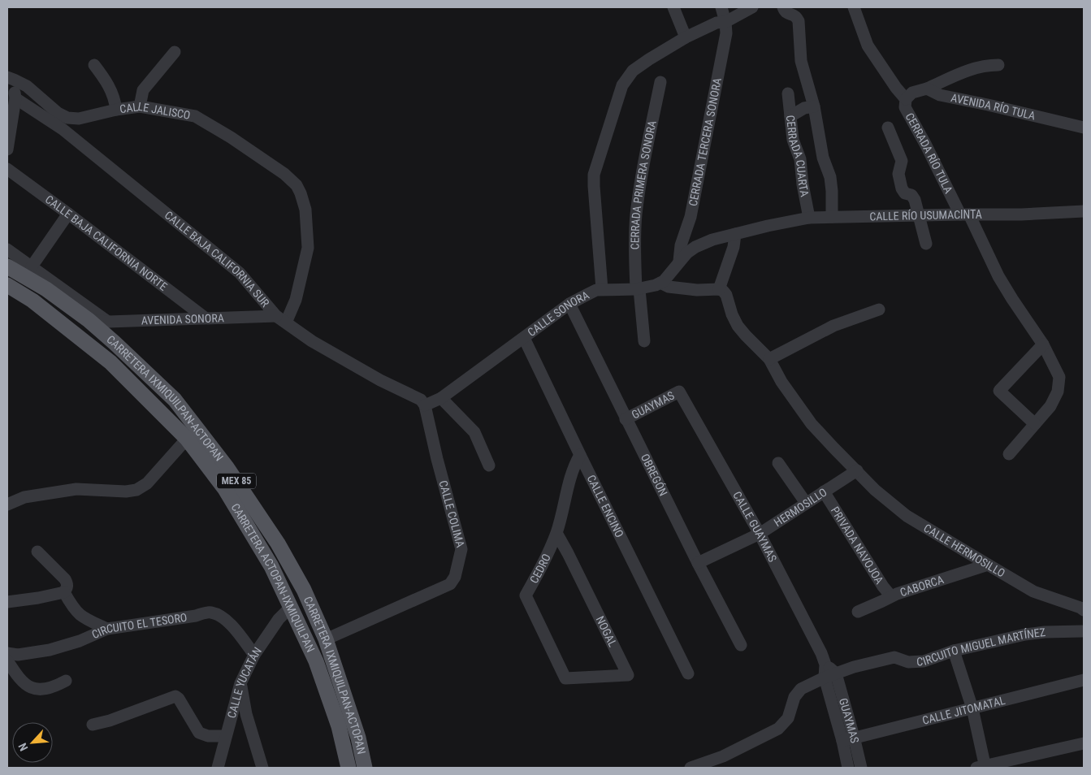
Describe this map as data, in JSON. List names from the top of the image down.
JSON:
{
  "streets": {
    "main road": ["CARRETERA IXMIQUILPAN-ACTOPAN", "MEX 85", "CARRETERA ACTOPAN-IXMIQUILPAN"],
    "street": [
      "AVENIDA RÍO TULA",
      "CALLE JALISCO",
      "CERRADA TERCERA SONORA",
      "CERRADA RÍO TULA",
      "CERRADA CUARTA",
      "CERRADA PRIMERA SONORA",
      "CALLE RÍO USUMACINTA",
      "CALLE BAJA CALIFORNIA NORTE",
      "CALLE BAJA CALIFORNIA SUR",
      "CALLE SONORA",
      "AVENIDA SONORA",
      "GUAYMAS",
      "OBREGÓN",
      "CALLE ENCINO",
      "HERMOSILLO",
      "CALLE COLIMA",
      "CALLE GUAYMAS",
      "PRIVADA NAVOJOA",
      "CALLE HERMOSILLO",
      "CEDRO",
      "CABORCA",
      "CIRCUITO EL TESORO",
      "NOGAL",
      "CIRCUITO MIGUEL MARTÍNEZ",
      "CALLE YUCATÁN",
      "CALLE JITOMATAL"
    ]
  },
  "crossings": [
    ["CALLE JALISCO", "CALLE BAJA CALIFORNIA SUR"],
    ["CALLE JALISCO", "AVENIDA SONORA"],
    ["CERRADA RÍO TULA", "CALLE RÍO USUMACINTA"],
    ["CERRADA CUARTA", "CALLE RÍO USUMACINTA"],
    ["CERRADA PRIMERA SONORA", "CALLE SONORA"],
    ["CALLE BAJA CALIFORNIA NORTE", "AVENIDA SONORA"],
    ["CALLE BAJA CALIFORNIA SUR", "CALLE SONORA"],
    ["CALLE BAJA CALIFORNIA SUR", "AVENIDA SONORA"],
    ["CALLE BAJA CALIFORNIA SUR", "CALLE COLIMA"],
    ["CALLE SONORA", "OBREGÓN"],
    ["CALLE SONORA", "CALLE ENCINO"],
    ["CALLE SONORA", "CALLE COLIMA"],
    ["AVENIDA SONORA", "CARRETERA IXMIQUILPAN-ACTOPAN"],
    ["CARRETERA IXMIQUILPAN-ACTOPAN", "CALLE COLIMA"],
    ["GUAYMAS", "OBREGÓN"],
    ["GUAYMAS", "CALLE GUAYMAS"],
    ["GUAYMAS", "CIRCUITO MIGUEL MARTÍNEZ"],
    ["GUAYMAS", "CALLE JITOMATAL"],
    ["OBREGÓN", "HERMOSILLO"],
    ["CALLE ENCINO", "CEDRO"],
    ["HERMOSILLO", "CALLE GUAYMAS"],
    ["HERMOSILLO", "PRIVADA NAVOJOA"],
    ["HERMOSILLO", "CALLE HERMOSILLO"],
    ["CALLE GUAYMAS", "CIRCUITO MIGUEL MARTÍNEZ"],
    ["PRIVADA NAVOJOA", "CABORCA"],
    ["CALLE HERMOSILLO", "CABORCA"],
    ["CEDRO", "NOGAL"],
    ["CARRETERA ACTOPAN-IXMIQUILPAN", "CALLE YUCATÁN"],
    ["CIRCUITO EL TESORO", "CALLE YUCATÁN"]
  ],
  "north": "bottom left"
}
